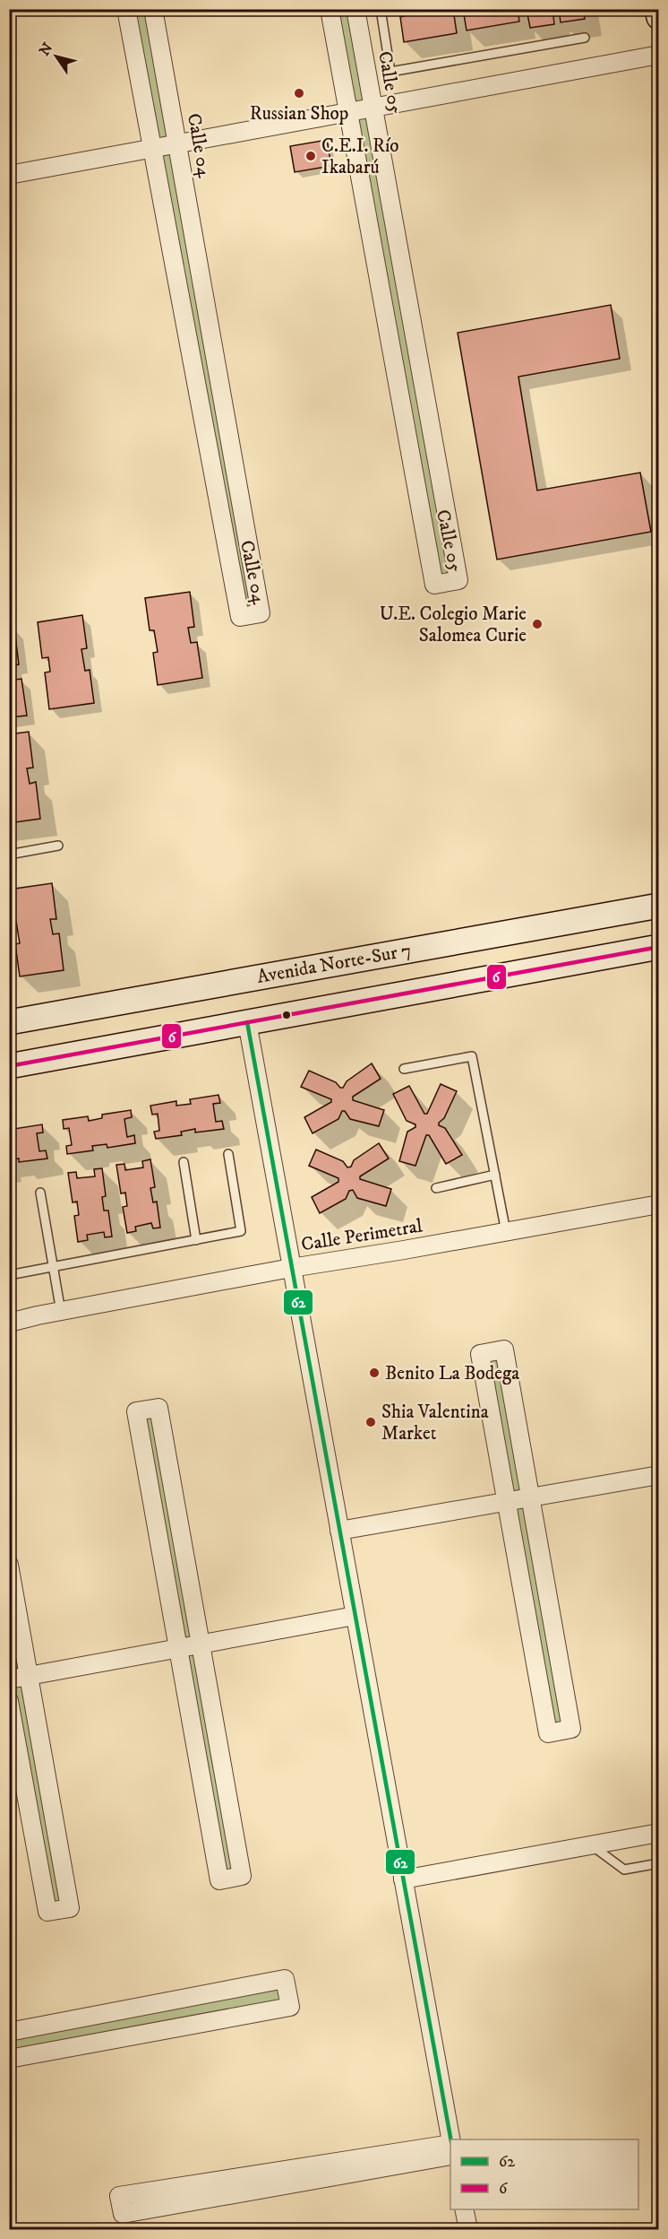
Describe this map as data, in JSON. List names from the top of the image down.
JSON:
{
  "streets": {
    "main road": ["Avenida Norte-Sur 7"],
    "street": ["Calle 05", "Calle 04", "Calle Perimetral"]
  },
  "places": [
    "Russian Shop",
    "C.E.I. Río Ikabarú",
    "U.E. Colegio Marie Salomea Curie",
    "Benito La Bodega",
    "Shia Valentina Market"
  ],
  "lines": ["transit line 6", "transit line 62"],
  "legend": ["62", "6"],
  "north": "top left"
}
